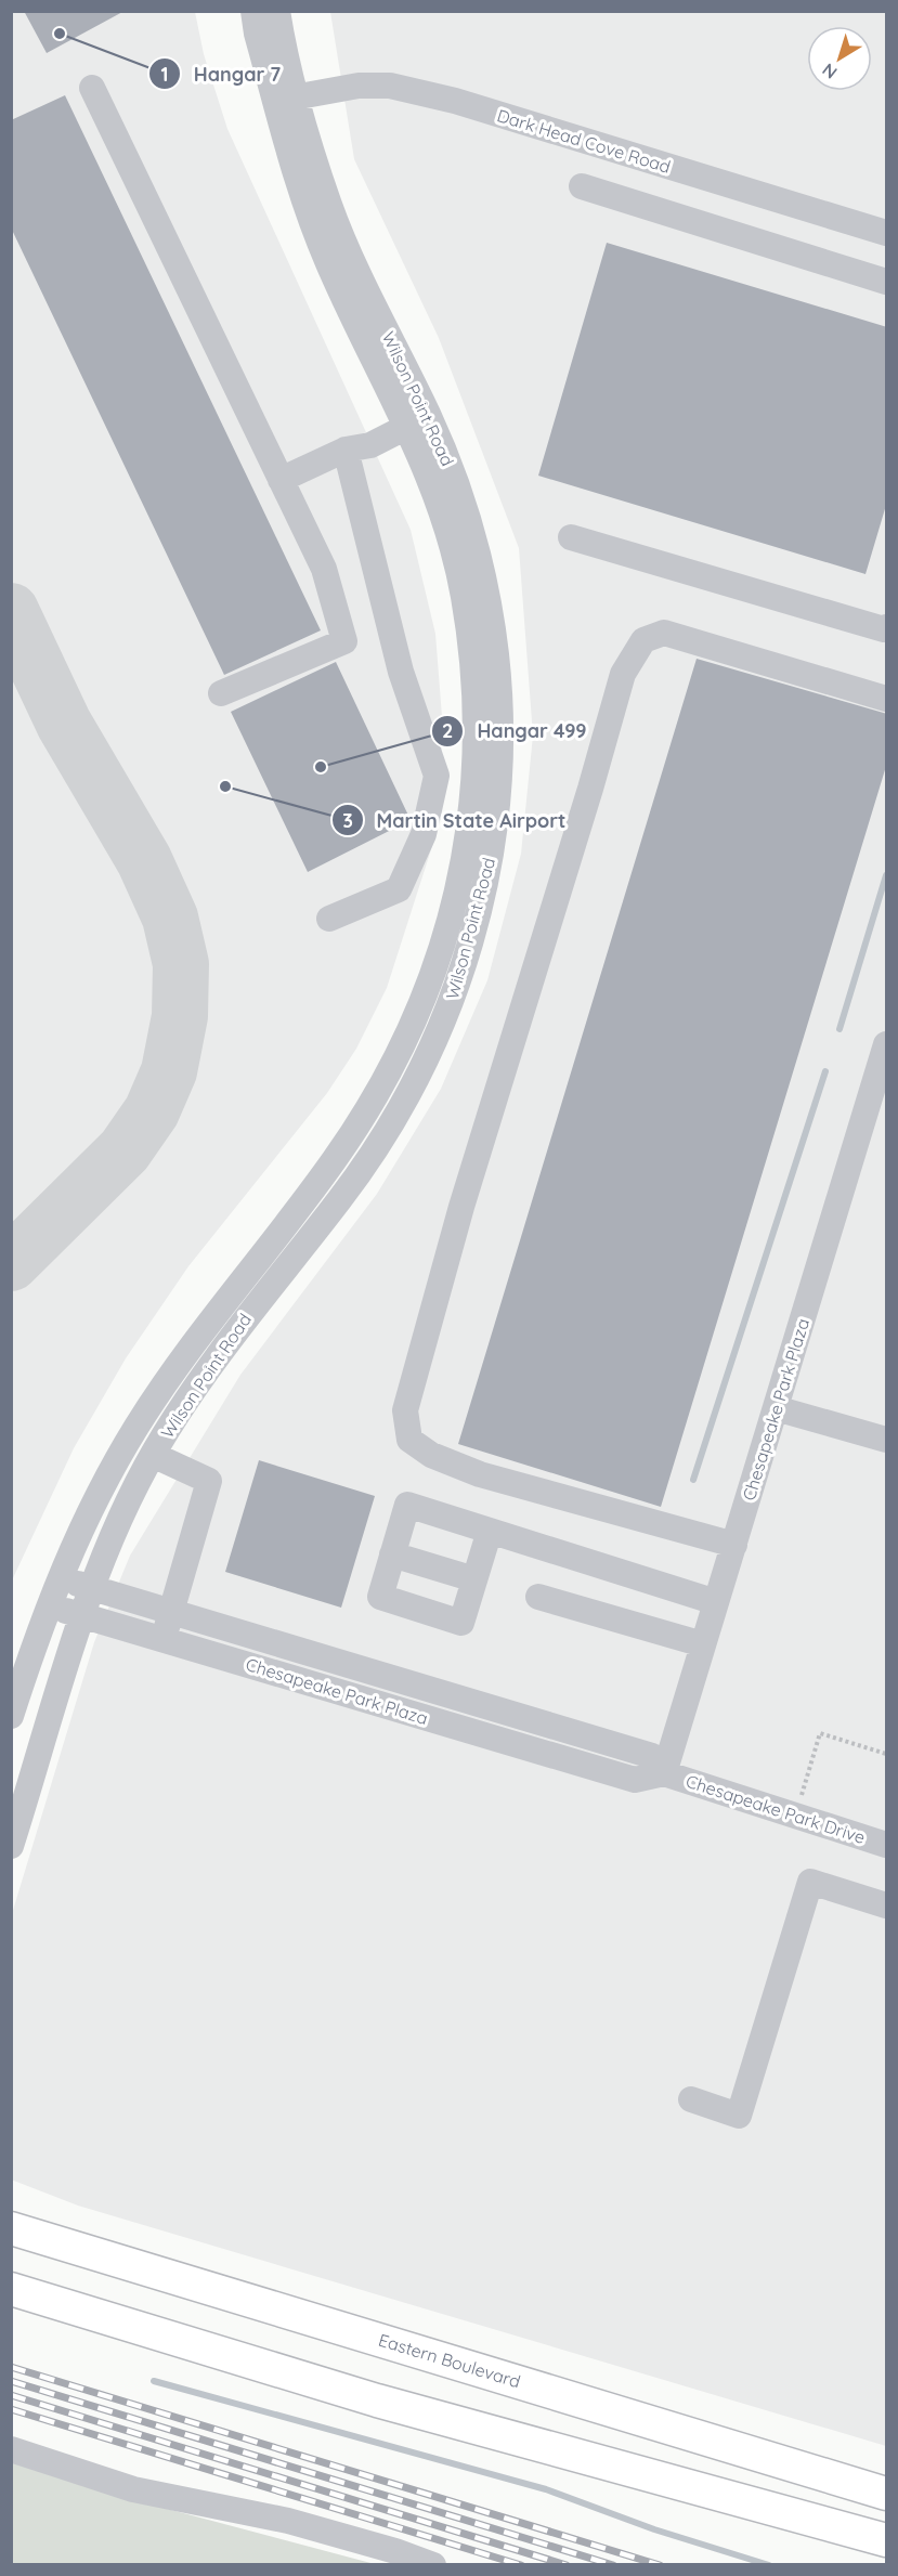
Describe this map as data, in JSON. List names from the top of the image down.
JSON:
{
  "streets": {
    "main road": ["Eastern Boulevard"],
    "street": [
      "Dark Head Cove Road",
      "Wilson Point Road",
      "Chesapeake Park Plaza",
      "Chesapeake Park Drive"
    ]
  },
  "crossings": [
    ["Dark Head Cove Road", "Wilson Point Road"],
    ["Wilson Point Road", "Chesapeake Park Plaza"],
    ["Chesapeake Park Plaza", "Chesapeake Park Drive"]
  ],
  "places": ["Hangar 7", "Hangar 499", "Martin State Airport"],
  "north": "bottom left"
}
